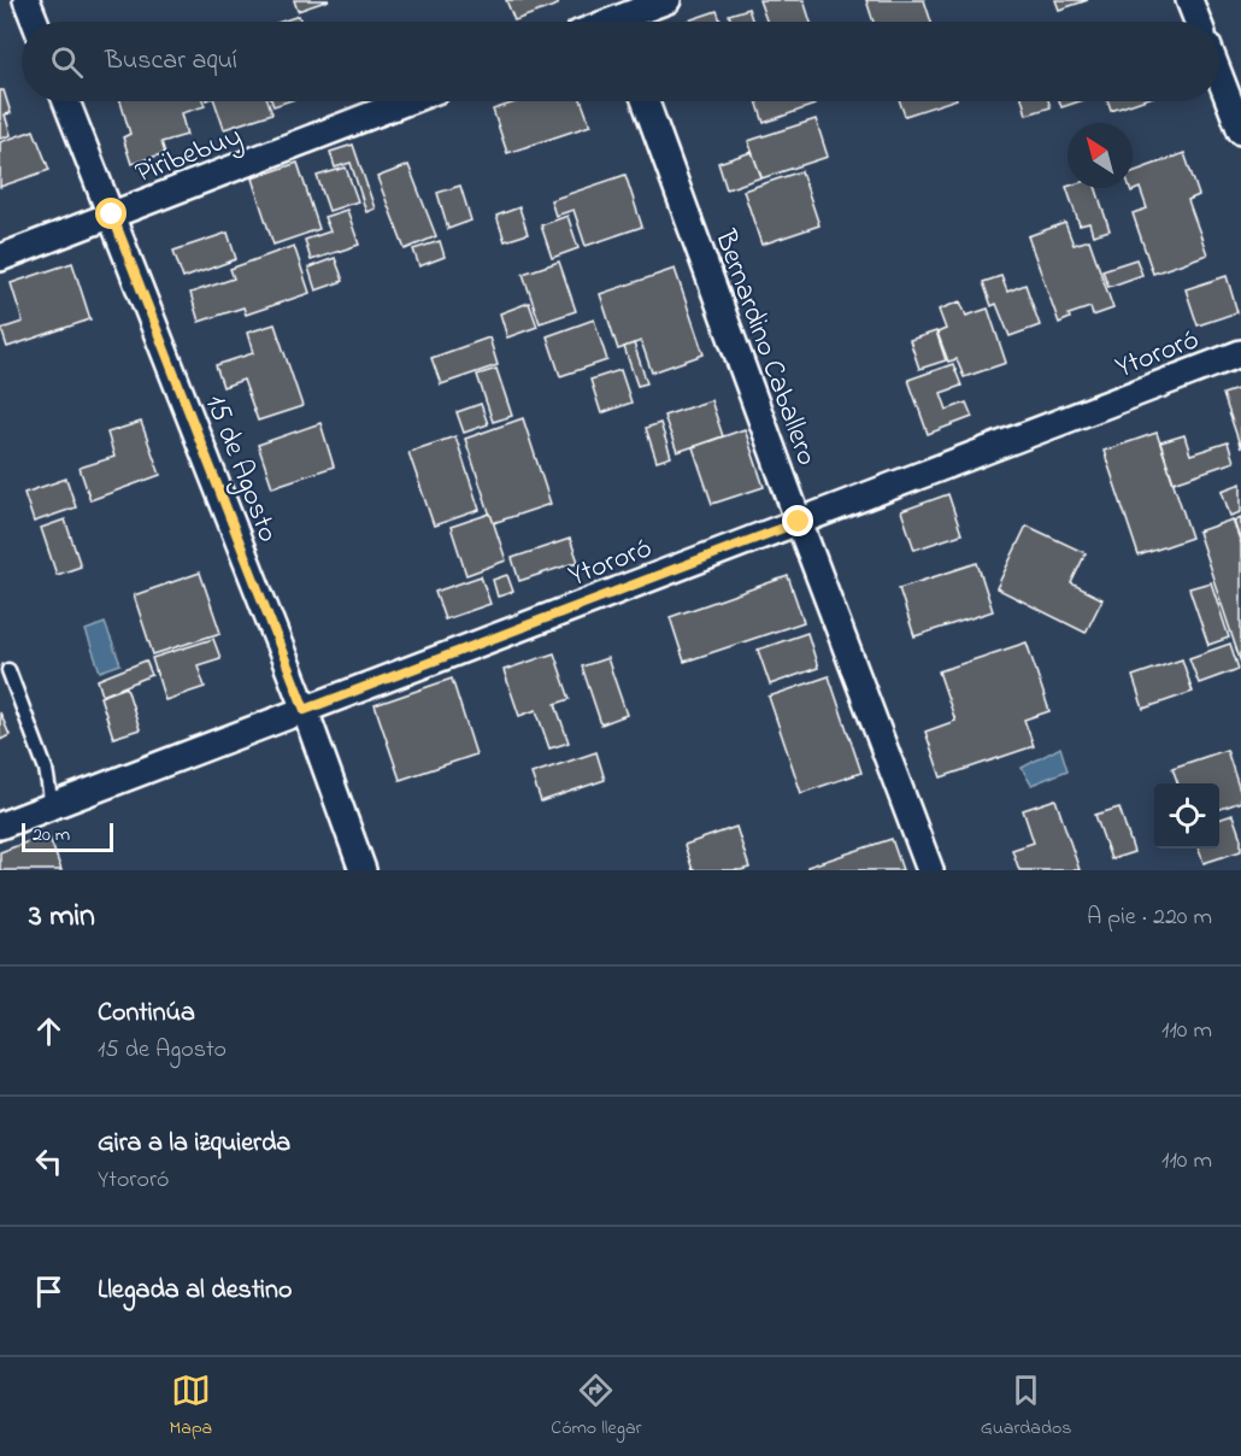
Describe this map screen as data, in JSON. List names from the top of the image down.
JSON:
{
  "streets": {
    "street": [
      "Piribebuy",
      "Bernardino Caballero",
      "Ytororó",
      "15 de Agosto"
    ]
  },
  "crossings": [
    ["Piribebuy", "15 de Agosto"],
    ["Bernardino Caballero", "Ytororó"],
    ["Ytororó", "15 de Agosto"]
  ],
  "scale_bar": "20 m",
  "north": "top left",
  "page": {
    "search": "Buscar aquí",
    "scale": "20 m",
    "heading": ["3 min", "A pie · 220 m"],
    "list": [
      ["Continúa", "15 de Agosto", "110 m"],
      ["Gira a la izquierda", "Ytororó", "110 m"],
      "Llegada al destino"
    ],
    "nav": ["Mapa", "Cómo llegar", "Guardados"]
  }
}
